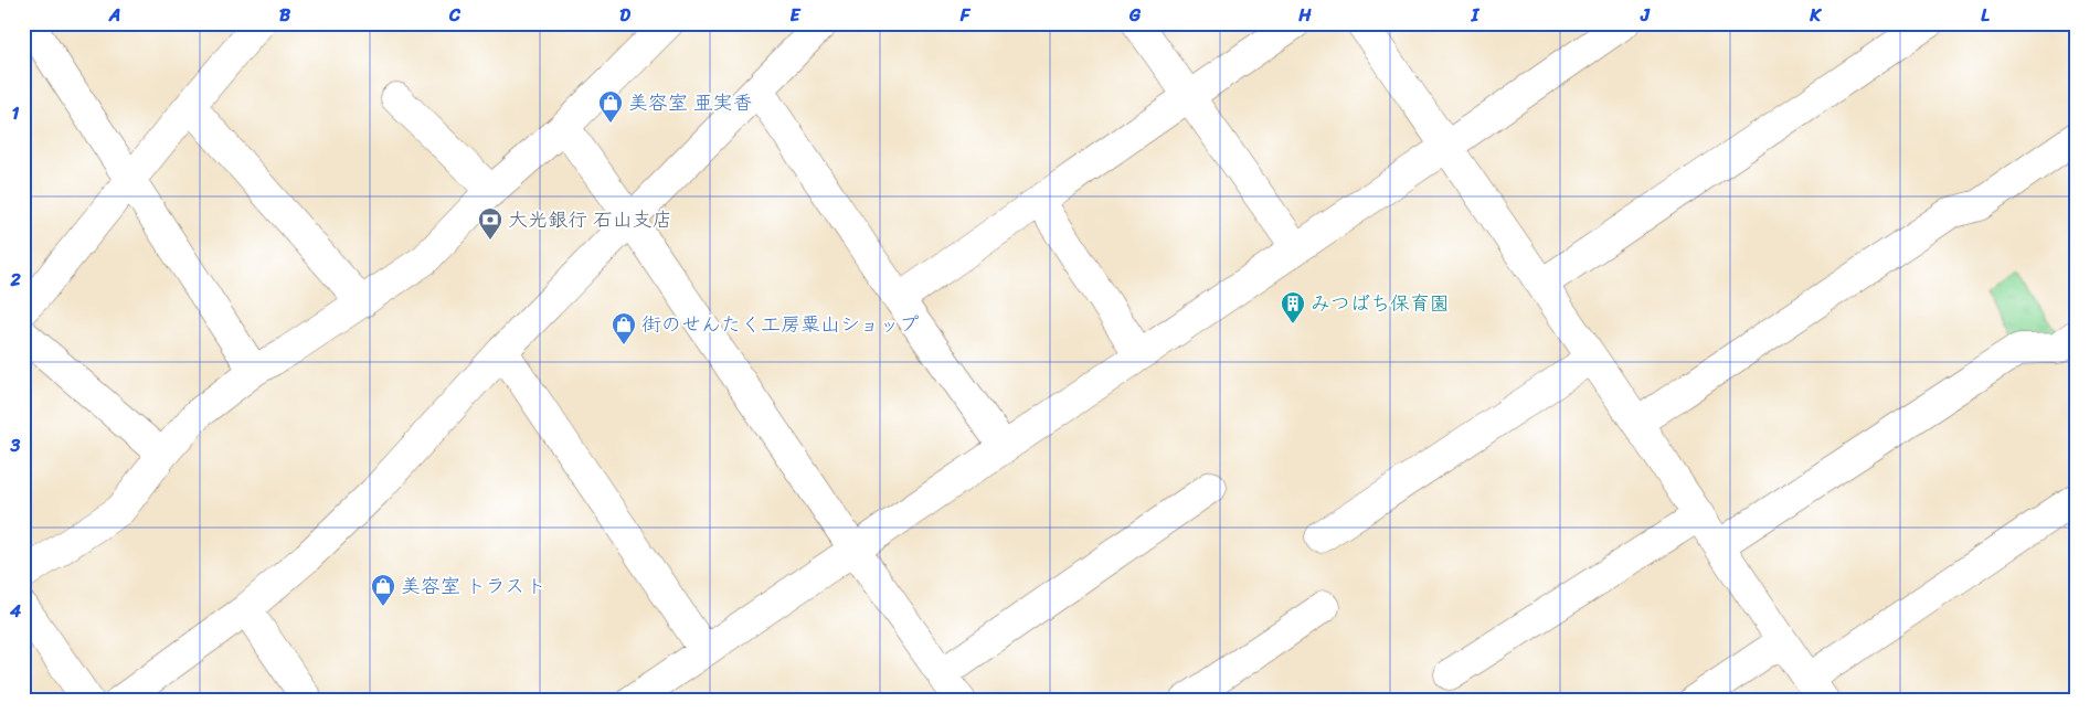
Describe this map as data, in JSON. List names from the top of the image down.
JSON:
{
  "places": {
    "shop": ["美容室 亜実香", "街のせんたく工房粟山ショップ", "美容室 トラスト"],
    "bank": ["大光銀行 石山支店"],
    "building": ["みつばち保育園"]
  },
  "grid": {
    "columns": [
      "A",
      "B",
      "C",
      "D",
      "E",
      "F",
      "G",
      "H",
      "I",
      "J",
      "K",
      "L"
    ],
    "rows": [
      "1",
      "2",
      "3",
      "4"
    ]
  }
}
